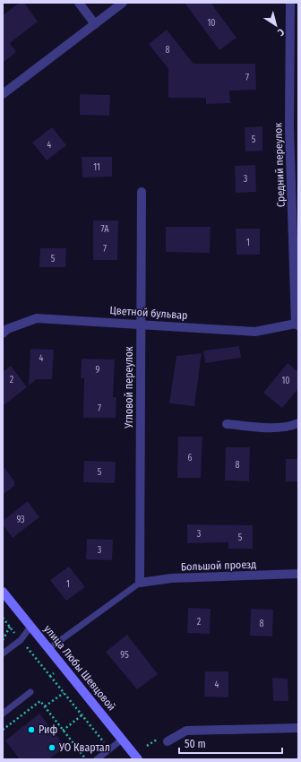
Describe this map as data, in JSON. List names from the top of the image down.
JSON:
{
  "streets": {
    "street": [
      "Средний переулок",
      "Цветной бульвар",
      "Угловой переулок",
      "Большой проезд",
      "улица Любы Шевцовой"
    ]
  },
  "crossings": [
    ["Средний переулок", "Цветной бульвар"],
    ["Цветной бульвар", "Угловой переулок"],
    ["Угловой переулок", "Большой проезд"]
  ],
  "places": ["Риф", "УО Квартал"],
  "house_numbers": [
    "10",
    "8",
    "7",
    "5",
    "4",
    "11",
    "3",
    "7А",
    "1",
    "7",
    "5",
    "4",
    "9",
    "2",
    "10",
    "7",
    "6",
    "8",
    "5",
    "93",
    "3",
    "5",
    "3",
    "1",
    "2",
    "8",
    "95",
    "4"
  ],
  "scale_bar": "50 m",
  "north": "bottom right"
}
